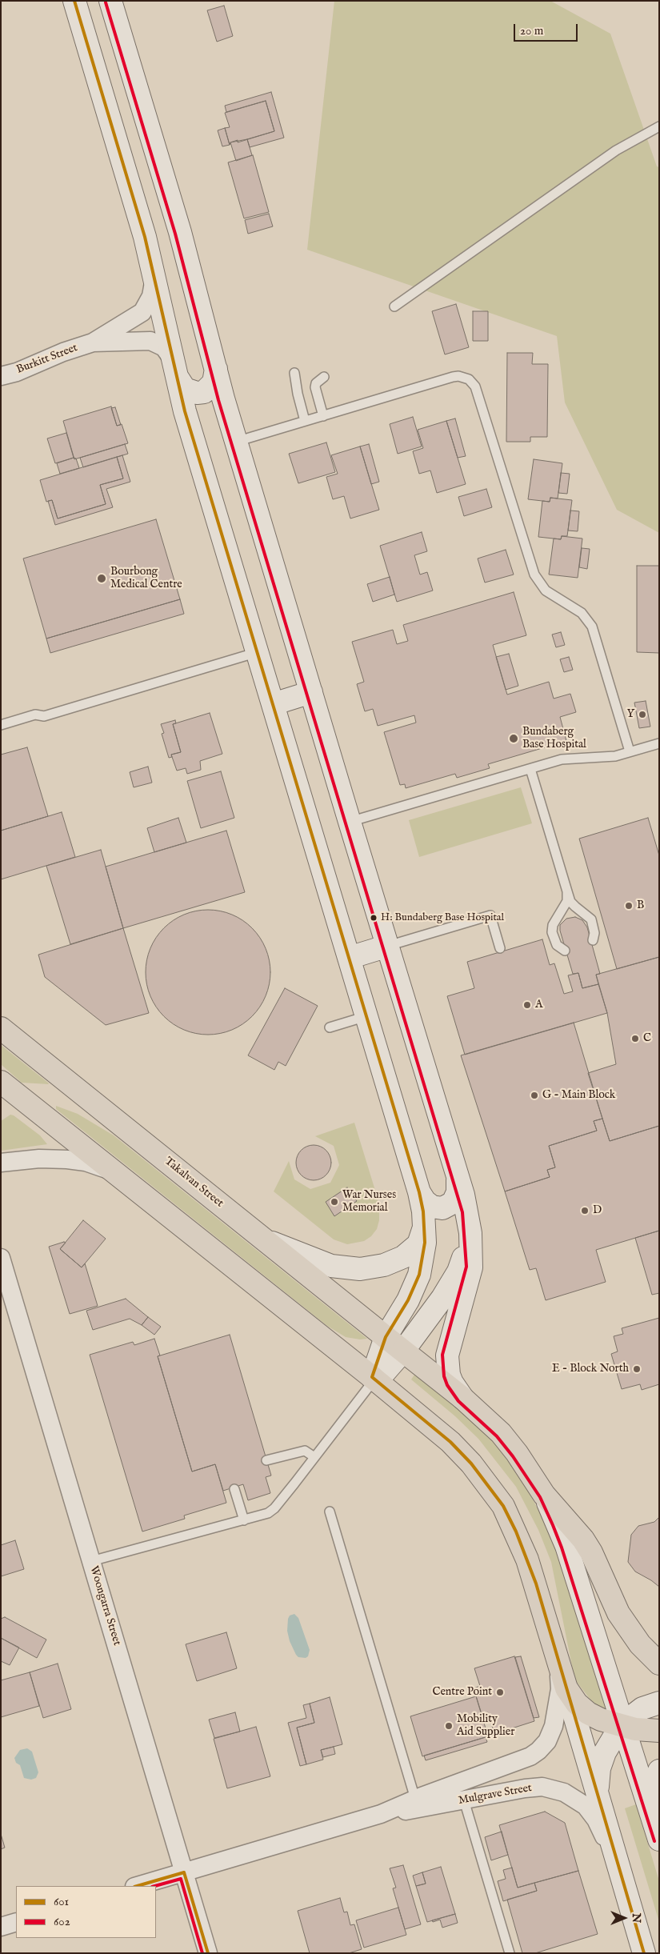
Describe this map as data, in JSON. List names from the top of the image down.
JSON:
{
  "streets": {
    "main road": ["Takalvan Street"],
    "street": ["Burkitt Street", "Woongarra Street", "Mulgrave Street"]
  },
  "crossings": [
    ["Woongarra Street", "Mulgrave Street"]
  ],
  "places": [
    "Bourbong Medical Centre",
    "Y",
    "Bundaberg Base Hospital",
    "B",
    "H: Bundaberg Base Hospital",
    "A",
    "C",
    "G - Main Block",
    "War Nurses Memorial",
    "D",
    "E - Block North",
    "Centre Point",
    "Mobility Aid Supplier"
  ],
  "lines": ["transit line 601", "transit line 602"],
  "legend": ["601", "602"],
  "scale_bar": "20 m",
  "north": "right"
}
